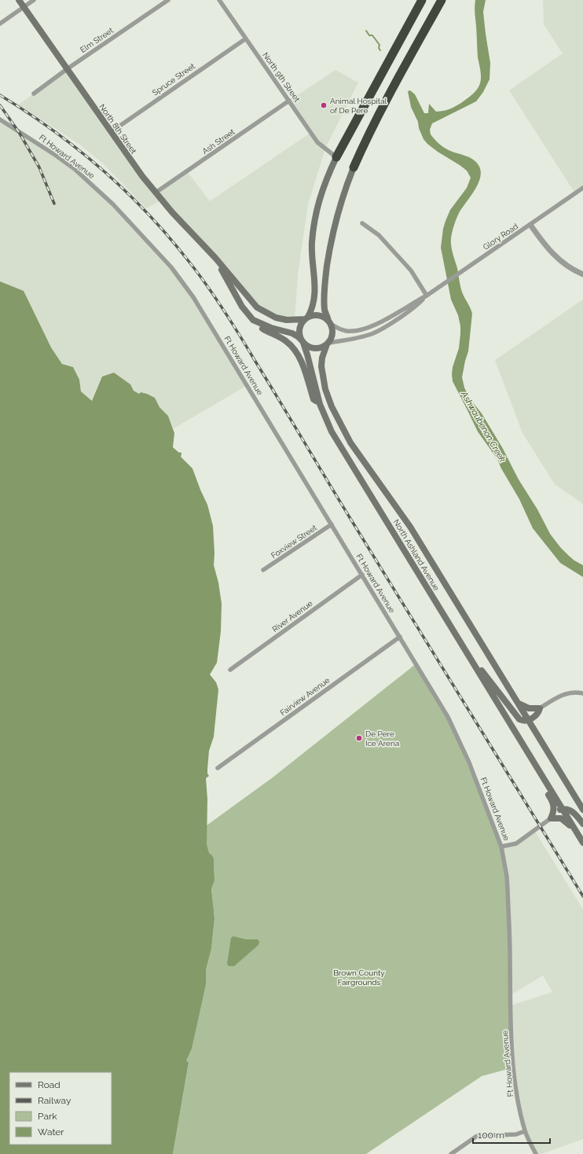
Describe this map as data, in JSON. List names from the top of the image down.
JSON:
{
  "streets": {
    "main road": ["North 8th Street", "North Ashland Avenue"],
    "street": [
      "Elm Street",
      "North 9th Street",
      "Spruce Street",
      "Ash Street",
      "Ft Howard Avenue",
      "Glory Road",
      "Foxview Street",
      "River Avenue",
      "Fairview Avenue"
    ]
  },
  "crossings": [
    ["Elm Street", "North 8th Street"],
    ["North 9th Street", "Spruce Street"],
    ["North 9th Street", "Ash Street"],
    ["Spruce Street", "North 8th Street"],
    ["North 8th Street", "Ash Street"],
    ["North 8th Street", "Glory Road"],
    ["North 8th Street", "North Ashland Avenue"],
    ["Ft Howard Avenue", "Foxview Street"],
    ["Ft Howard Avenue", "River Avenue"],
    ["Ft Howard Avenue", "Fairview Avenue"],
    ["Glory Road", "North Ashland Avenue"]
  ],
  "water": ["Ashwaubenon Creek"],
  "parks": ["Brown County Fairgrounds"],
  "places": ["Animal Hospital of De Pere", "De Pere Ice Arena"],
  "legend": [
    "Road",
    "Railway",
    "Park",
    "Water"
  ],
  "scale_bar": "100 m"
}
